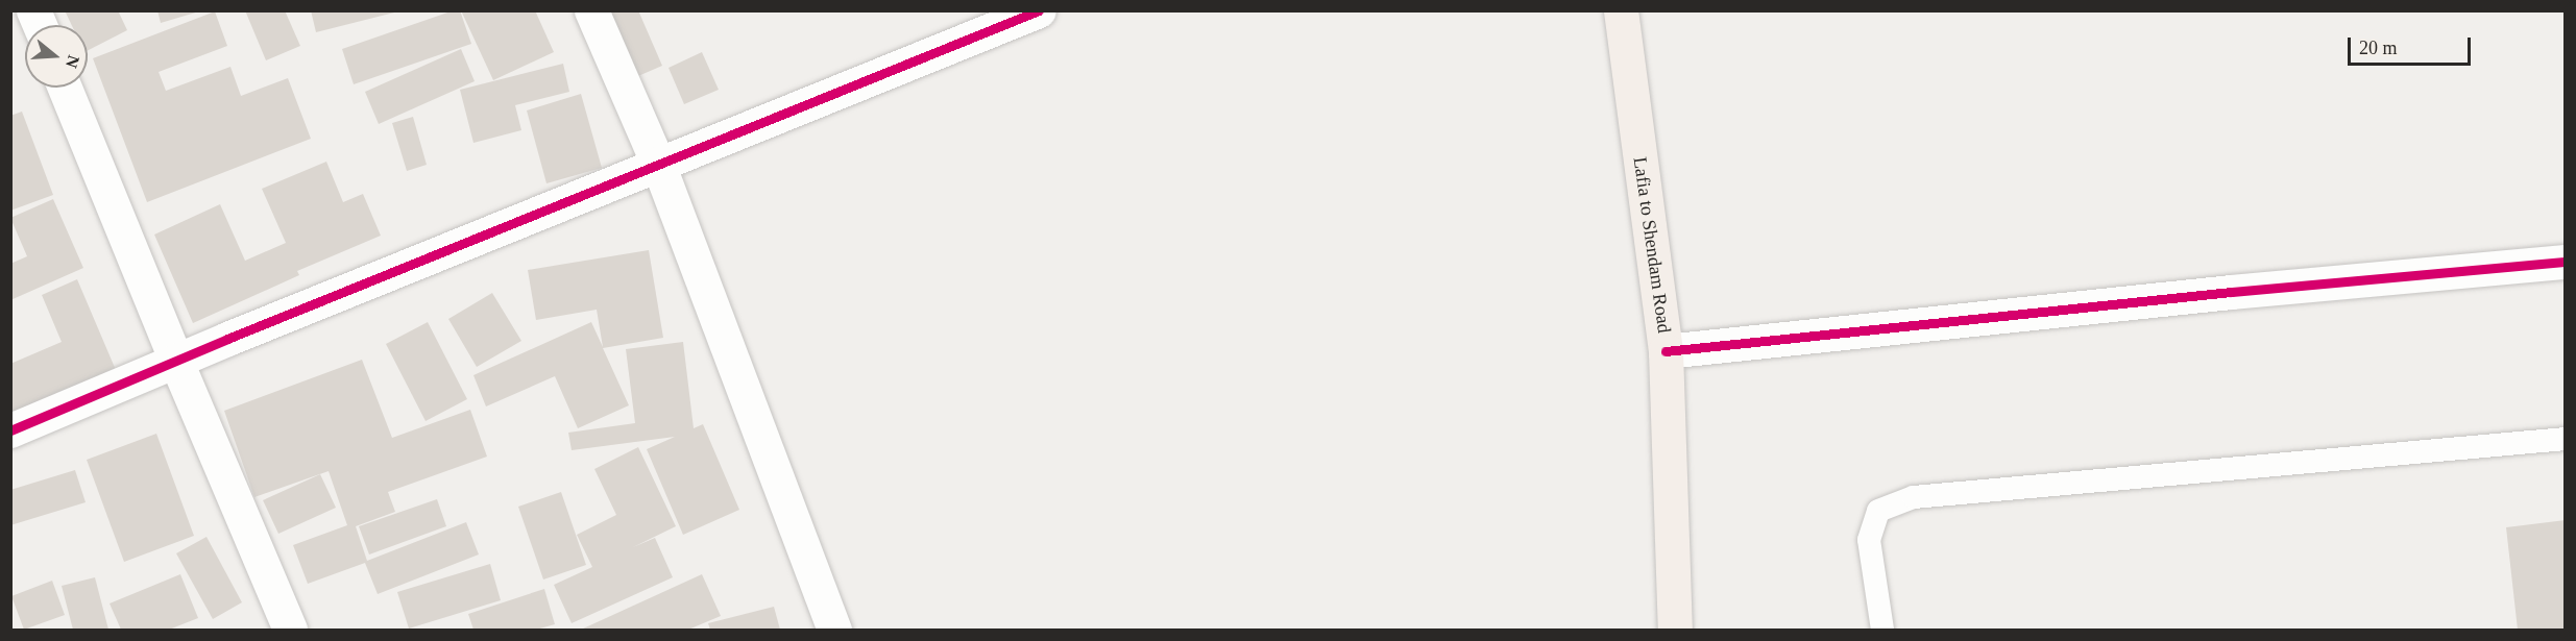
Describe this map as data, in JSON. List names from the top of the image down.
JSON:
{
  "streets": {
    "main road": ["Lafia to Shendam Road"]
  },
  "scale_bar": "20 m",
  "north": "right"
}
